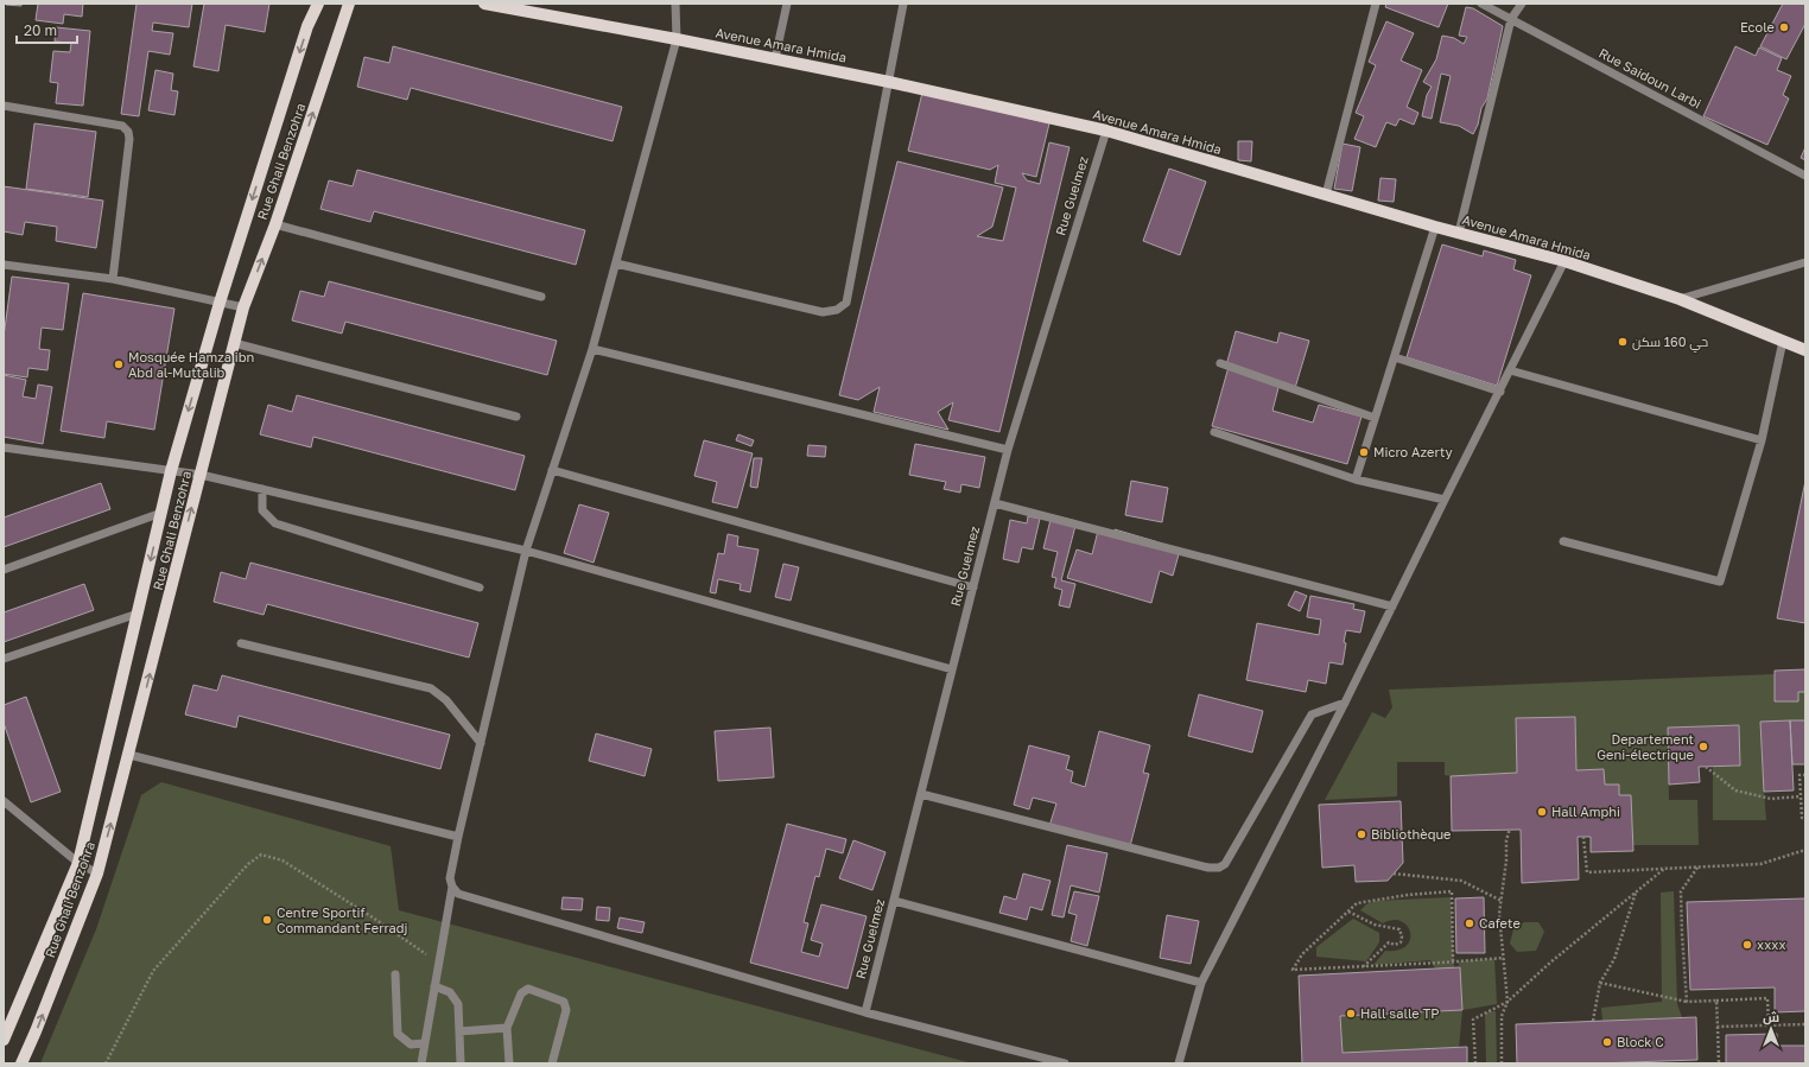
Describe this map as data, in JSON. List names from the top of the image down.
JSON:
{
  "streets": {
    "main road": ["Avenue Amara Hmida", "Rue Ghali Benzohra"],
    "street": ["Rue Saidoun Larbi", "Rue Guelmez"]
  },
  "crossings": [
    ["Avenue Amara Hmida", "Rue Guelmez"]
  ],
  "places": [
    "Ecole",
    "حي 160 سكن",
    "Mosquée Hamza ibn Abd al-Muttalib",
    "Micro Azerty",
    "Departement Geni-électrique",
    "Hall Amphi",
    "Bibliothèque",
    "Centre Sportif Commandant Ferradj",
    "Cafete",
    "xxxx",
    "Hall salle TP",
    "Block C"
  ],
  "scale_bar": "20 m",
  "north": "top"
}
